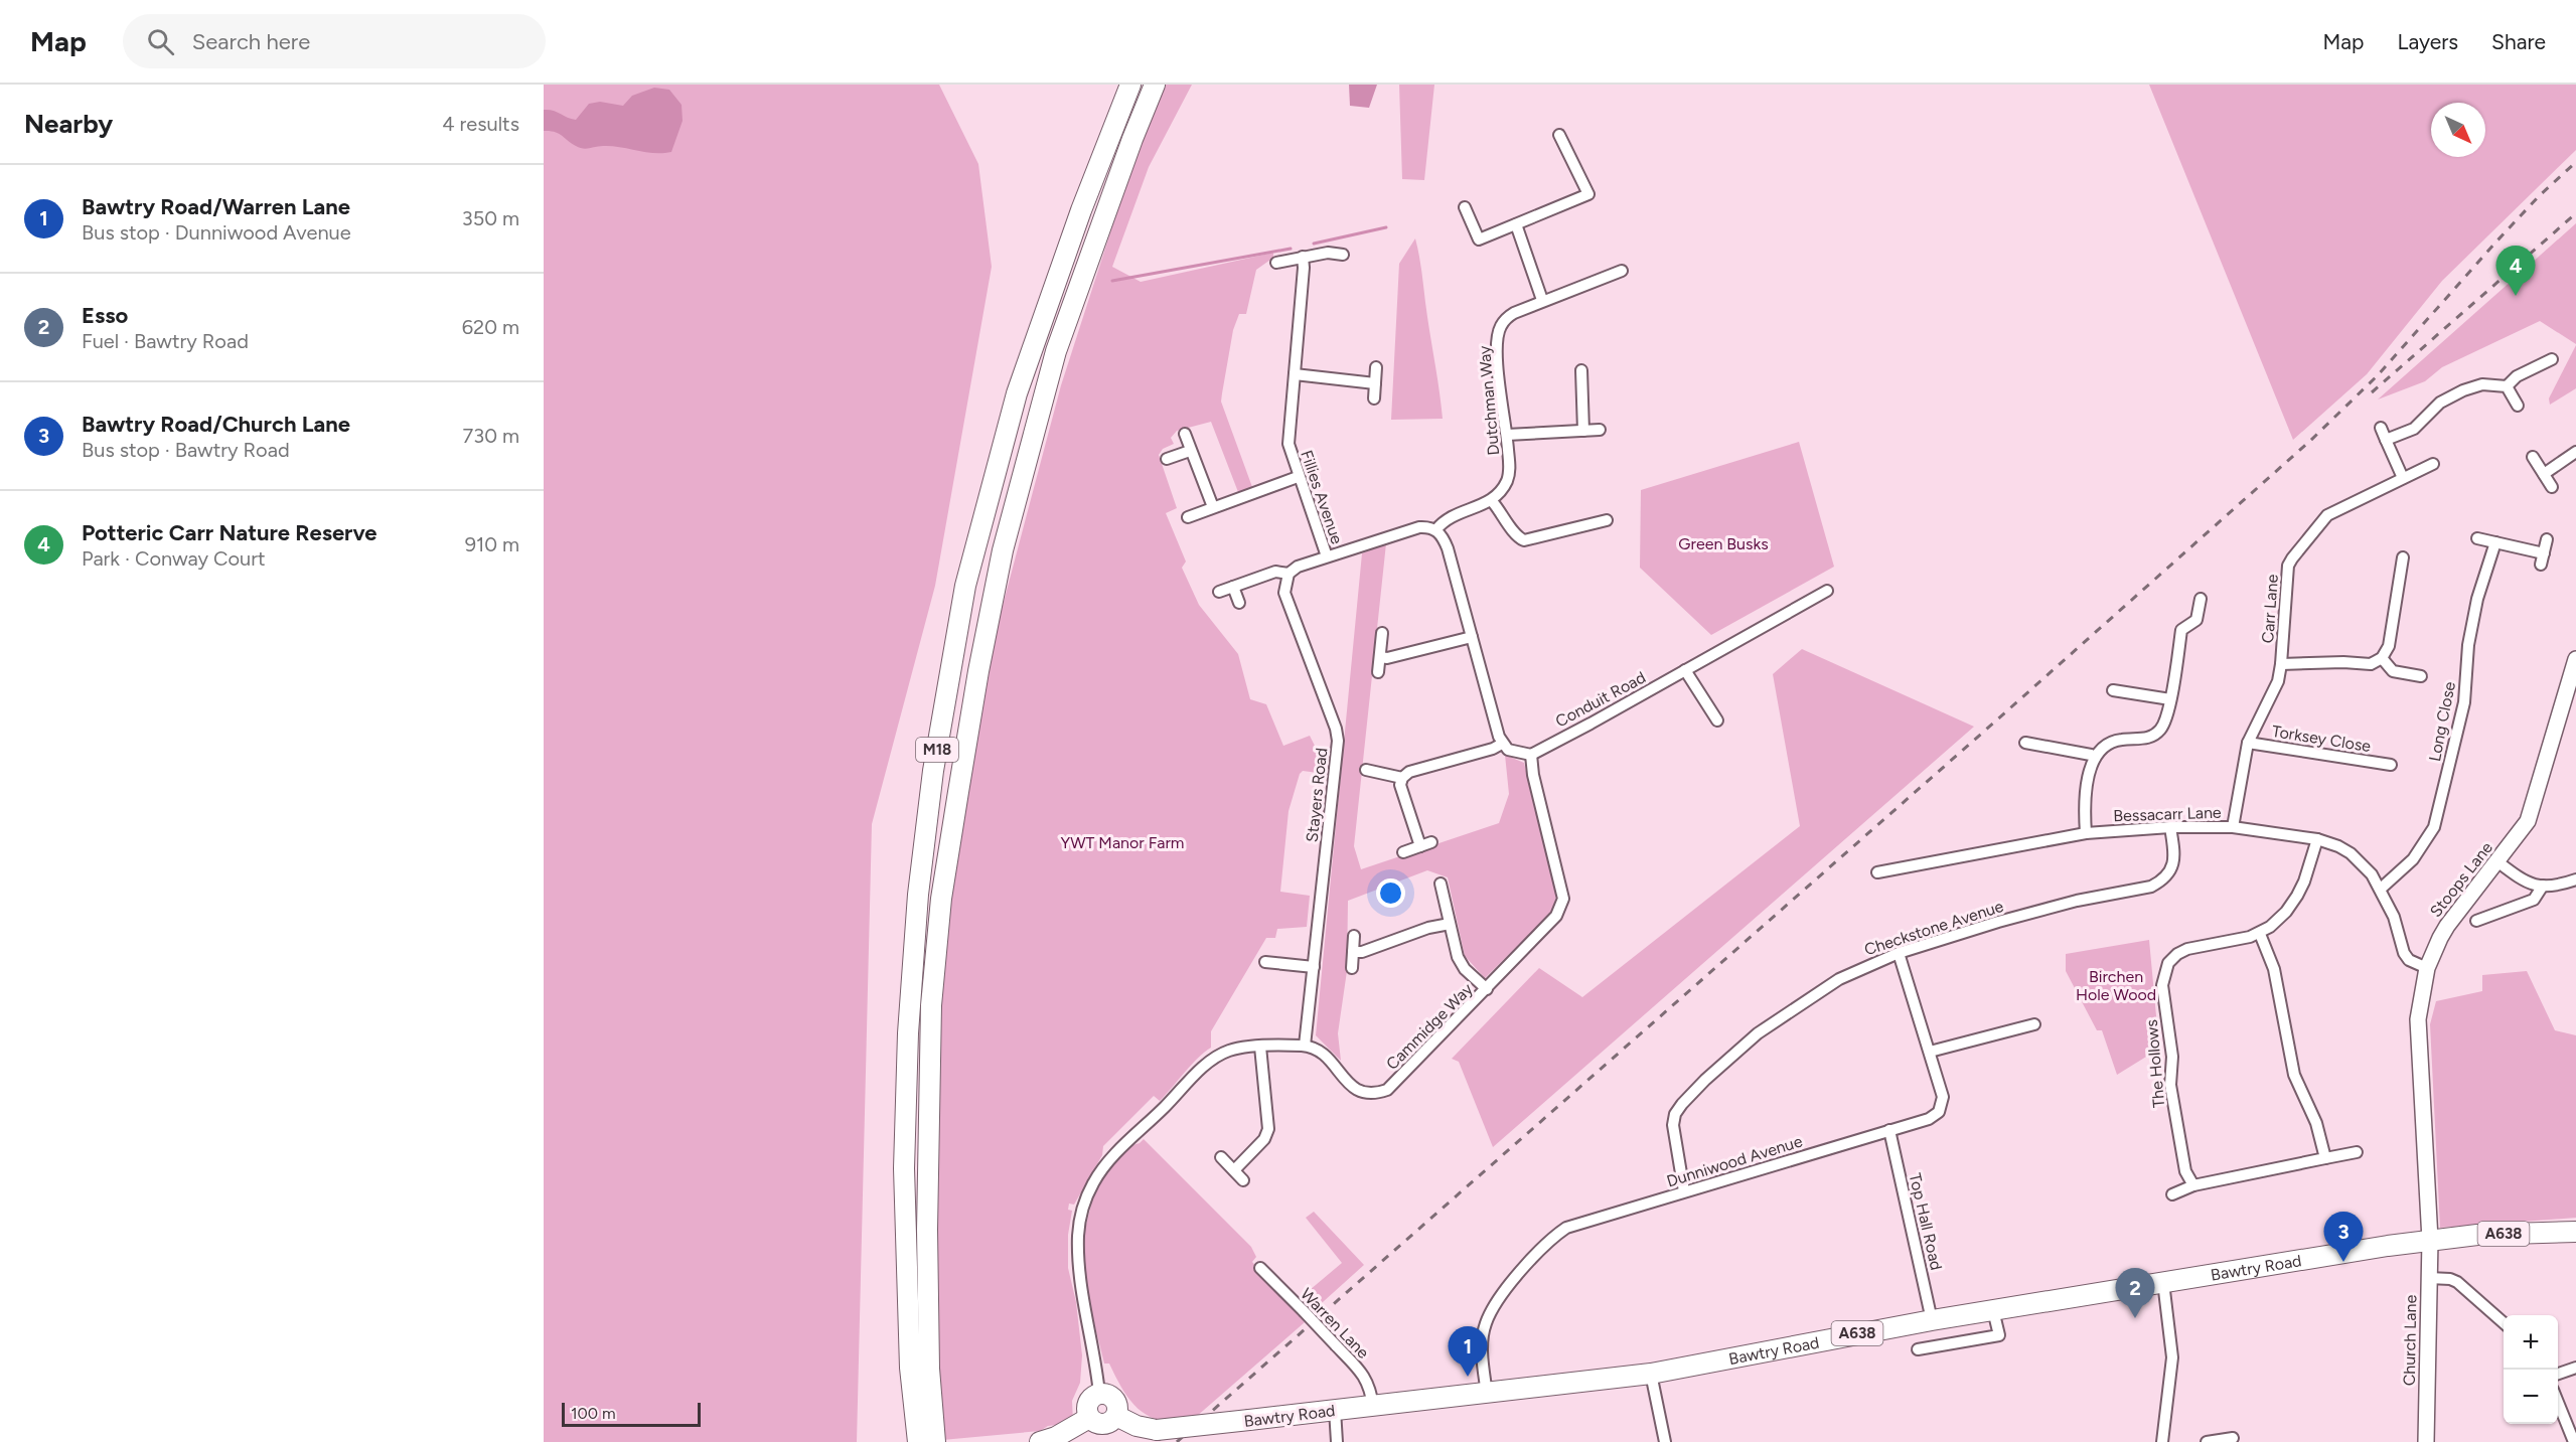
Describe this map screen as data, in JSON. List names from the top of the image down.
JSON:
{
  "streets": {
    "highway": ["M18", "A638", "Bawtry Road"],
    "street": [
      "Dutchman Way",
      "Fillies Avenue",
      "Carr Lane",
      "Conduit Road",
      "Long Close",
      "Torksey Close",
      "Stayers Road",
      "Bessacarr Lane",
      "Stoops Lane",
      "Checkstone Avenue",
      "Cammidge Way",
      "The Hollows",
      "Dunniwood Avenue",
      "Top Hall Road",
      "Warren Lane",
      "Church Lane"
    ]
  },
  "crossings": [
    ["Carr Lane", "Torksey Close"],
    ["Carr Lane", "Bessacarr Lane"],
    ["Conduit Road", "Cammidge Way"],
    ["Long Close", "Bessacarr Lane"],
    ["Stayers Road", "Cammidge Way"],
    ["Bessacarr Lane", "Stoops Lane"],
    ["Bessacarr Lane", "Checkstone Avenue"],
    ["Bessacarr Lane", "The Hollows"],
    ["Stoops Lane", "Bawtry Road"],
    ["Stoops Lane", "Church Lane"],
    ["Checkstone Avenue", "Dunniwood Avenue"],
    ["Dunniwood Avenue", "Top Hall Road"],
    ["Dunniwood Avenue", "Bawtry Road"],
    ["Top Hall Road", "Bawtry Road"],
    ["Bawtry Road", "Warren Lane"],
    ["Bawtry Road", "Church Lane"]
  ],
  "parks": ["Green Busks", "YWT Manor Farm", "Birchen Hole Wood"],
  "scale_bar": "100 m",
  "north": "bottom right",
  "page": {
    "header": "Map",
    "search": "Search here",
    "nav": ["Map", "Layers", "Share"],
    "heading": ["Nearby", "4 results"],
    "list": [
      {
        "mark": "1",
        "name": "Bawtry Road/Warren Lane",
        "note": "Bus stop · Dunniwood Avenue",
        "value": "350 m"
      },
      {
        "mark": "2",
        "name": "Esso",
        "note": "Fuel · Bawtry Road",
        "value": "620 m"
      },
      {
        "mark": "3",
        "name": "Bawtry Road/Church Lane",
        "note": "Bus stop · Bawtry Road",
        "value": "730 m"
      },
      {
        "mark": "4",
        "name": "Potteric Carr Nature Reserve",
        "note": "Park · Conway Court",
        "value": "910 m"
      }
    ],
    "pins": [
      "4",
      "3",
      "2",
      "1"
    ],
    "map_buttons": ["+", "−"],
    "scale": "100 m"
  }
}
